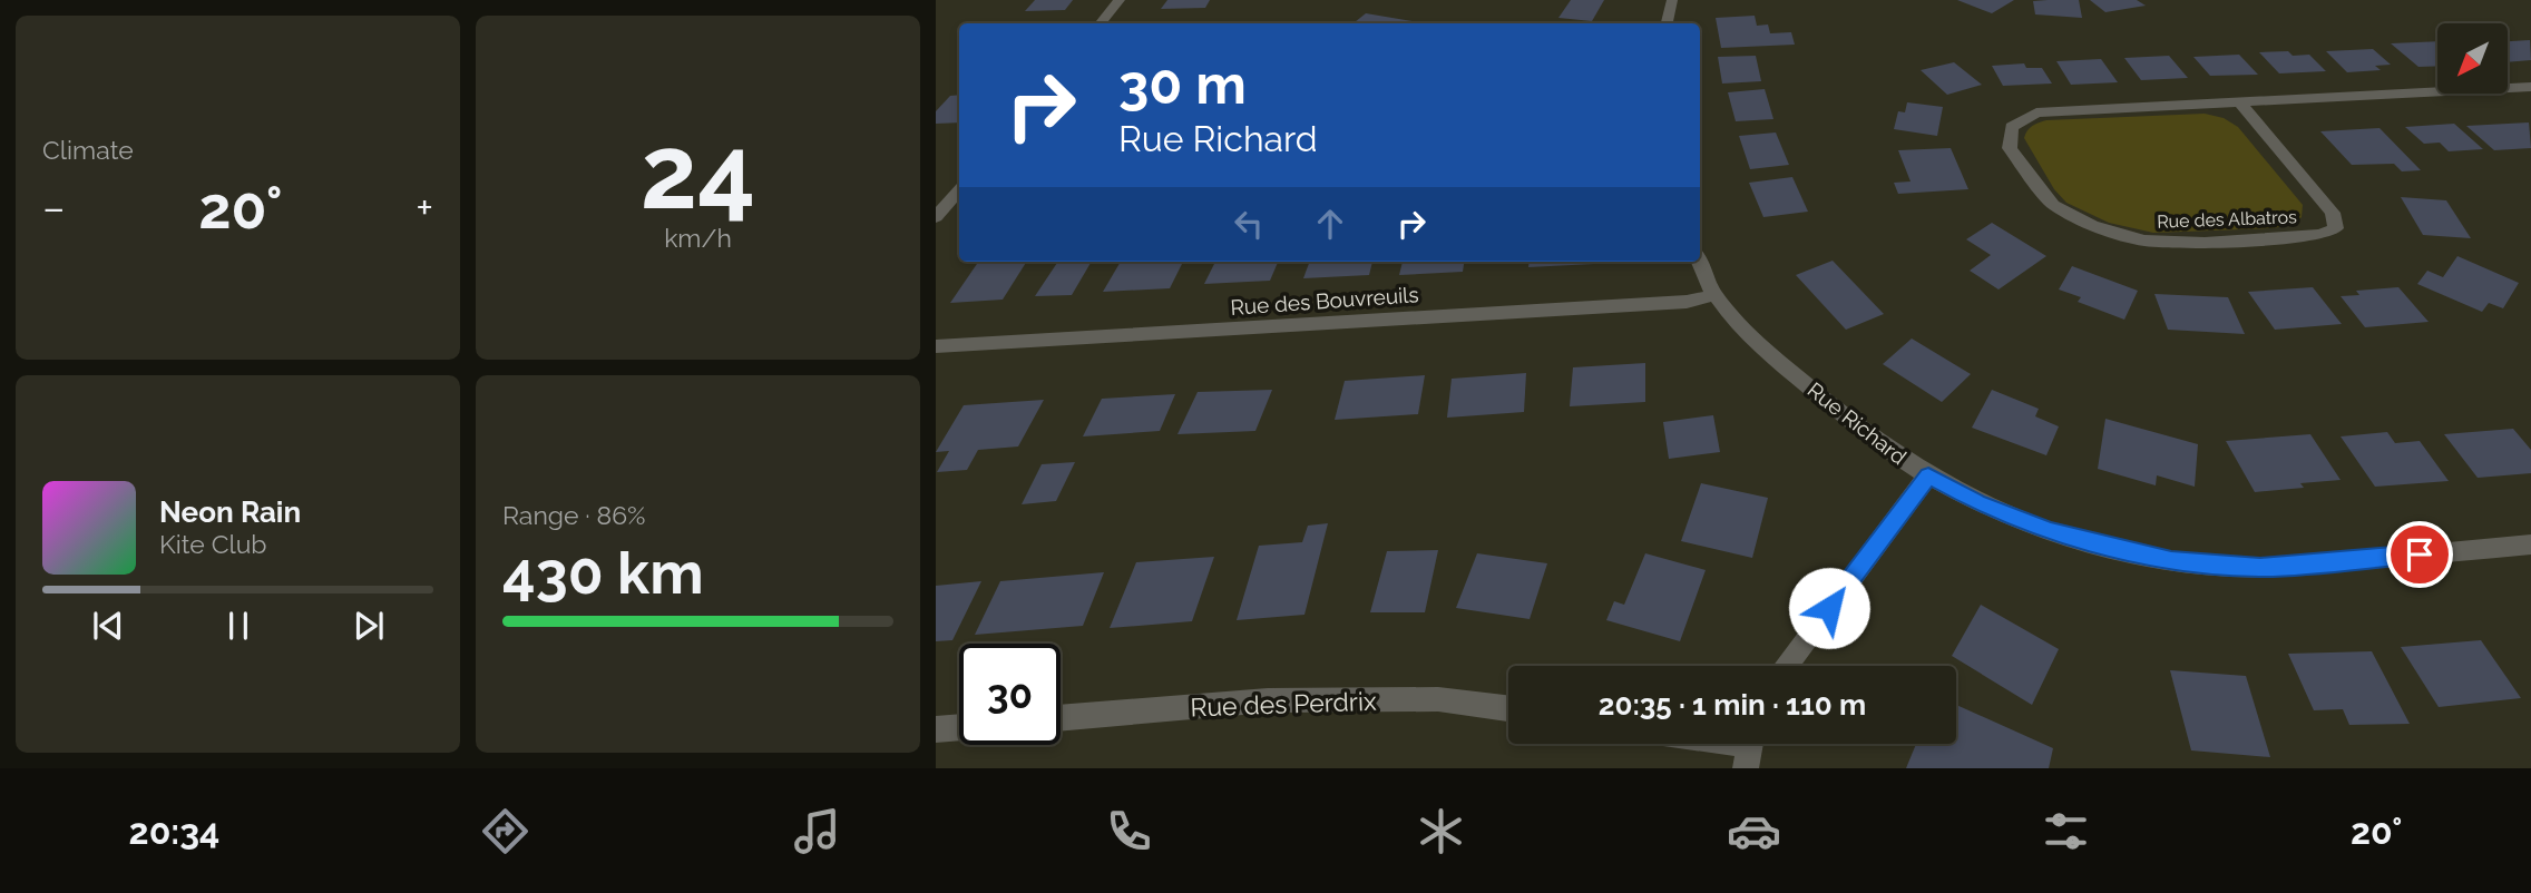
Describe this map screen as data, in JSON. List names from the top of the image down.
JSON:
{
  "streets": {
    "street": [
      "Rue des Albatros",
      "Rue des Bouvreuils",
      "Rue Richard",
      "Rue des Perdrix"
    ]
  },
  "crossings": [
    ["Rue des Bouvreuils", "Rue Richard"]
  ],
  "north": "bottom left",
  "page": {
    "tile": [
      "Climate",
      ["24", "km/h"],
      ["Range · 86%", "430 km"]
    ],
    "turn": ["30 m", "Rue Richard"],
    "heat": ["−", "20°", "+"],
    "song": ["Neon Rain", "Kite Club"],
    "limit": "30",
    "trip": "20:35 · 1 min · 110 m",
    "tabs": ["20:34", "20°"]
  }
}
